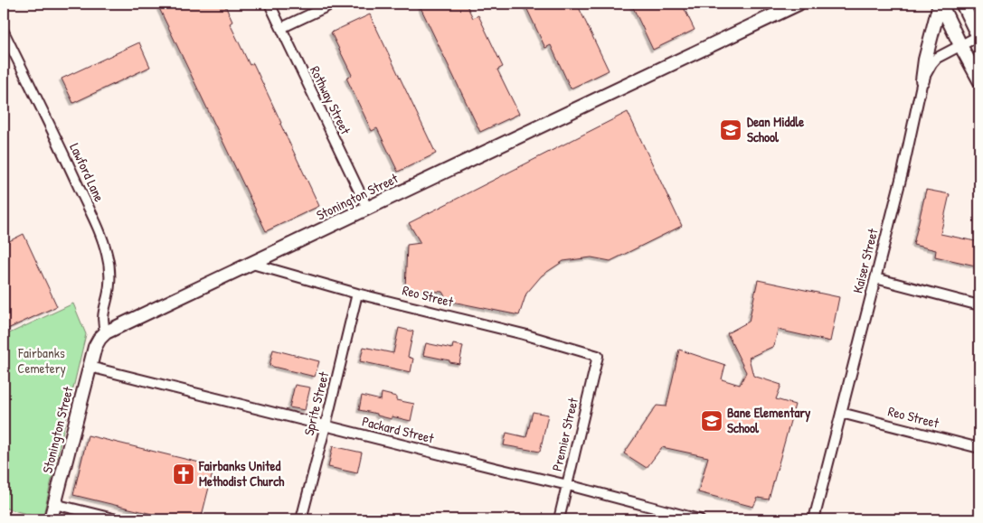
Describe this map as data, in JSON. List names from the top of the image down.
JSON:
{
  "streets": {
    "street": [
      "Rothway Street",
      "Lawford Lane",
      "Stonington Street",
      "Kaiser Street",
      "Reo Street",
      "Sprite Street",
      "Packard Street",
      "Premier Street"
    ]
  },
  "crossings": [
    ["Rothway Street", "Stonington Street"],
    ["Lawford Lane", "Stonington Street"],
    ["Stonington Street", "Reo Street"],
    ["Stonington Street", "Packard Street"],
    ["Kaiser Street", "Reo Street"],
    ["Reo Street", "Sprite Street"],
    ["Reo Street", "Premier Street"],
    ["Sprite Street", "Packard Street"],
    ["Packard Street", "Premier Street"]
  ],
  "parks": ["Fairbanks Cemetery"],
  "places": {
    "school or university": ["Dean Middle School", "Bane Elementary School"],
    "church": ["Fairbanks United Methodist Church"]
  }
}
